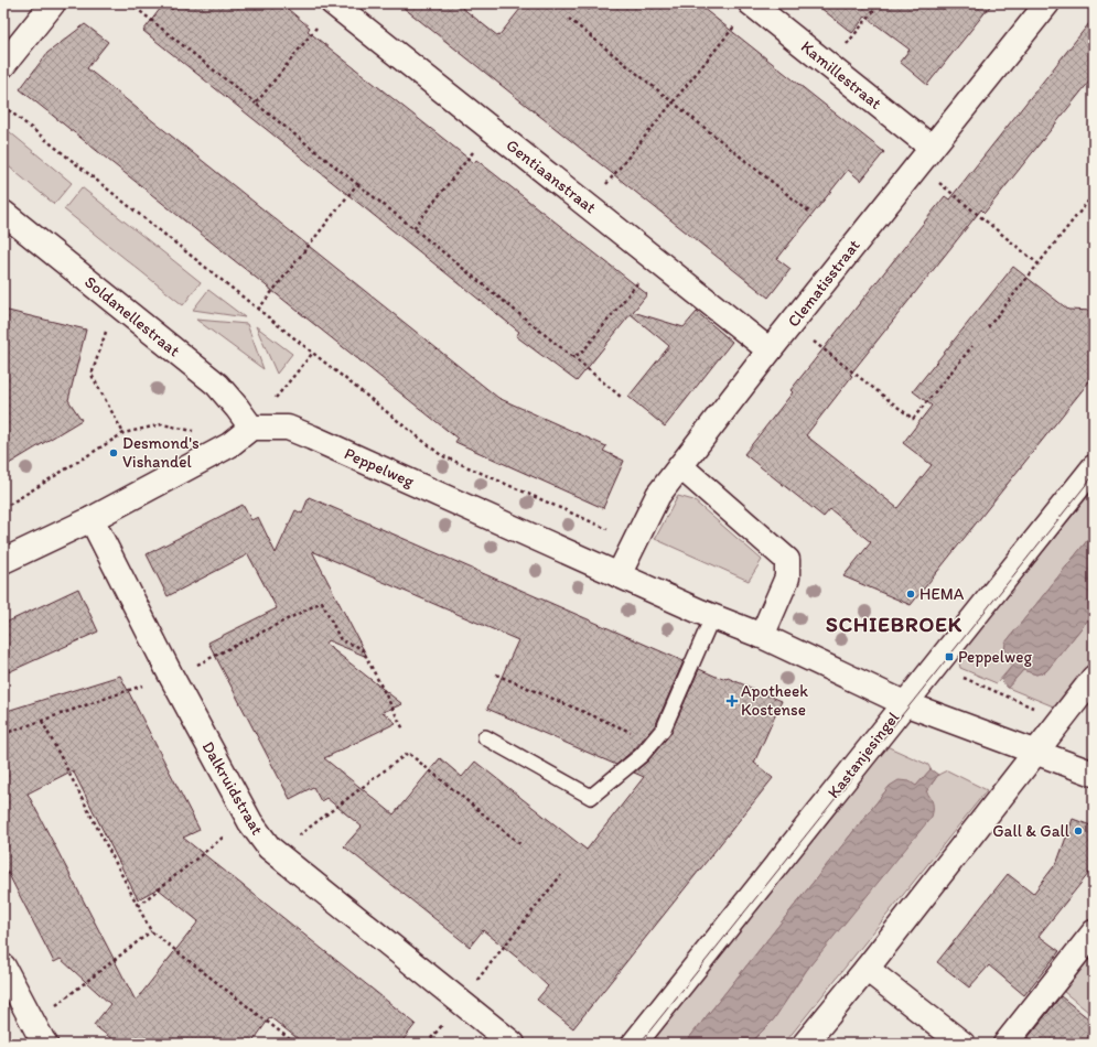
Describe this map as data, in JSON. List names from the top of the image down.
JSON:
{
  "streets": {
    "street": [
      "Kamillestraat",
      "Gentiaanstraat",
      "Clematisstraat",
      "Soldanellestraat",
      "Peppelweg",
      "Kastanjesingel",
      "Dalkruidstraat"
    ]
  },
  "crossings": [
    ["Kamillestraat", "Clematisstraat"],
    ["Gentiaanstraat", "Clematisstraat"],
    ["Clematisstraat", "Peppelweg"],
    ["Soldanellestraat", "Peppelweg"],
    ["Peppelweg", "Kastanjesingel"]
  ],
  "districts": ["SCHIEBROEK"],
  "places": {
    "other": ["Desmond's Vishandel", "HEMA", "Gall & Gall"],
    "transit": ["Peppelweg"],
    "health": ["Apotheek Kostense"]
  }
}
